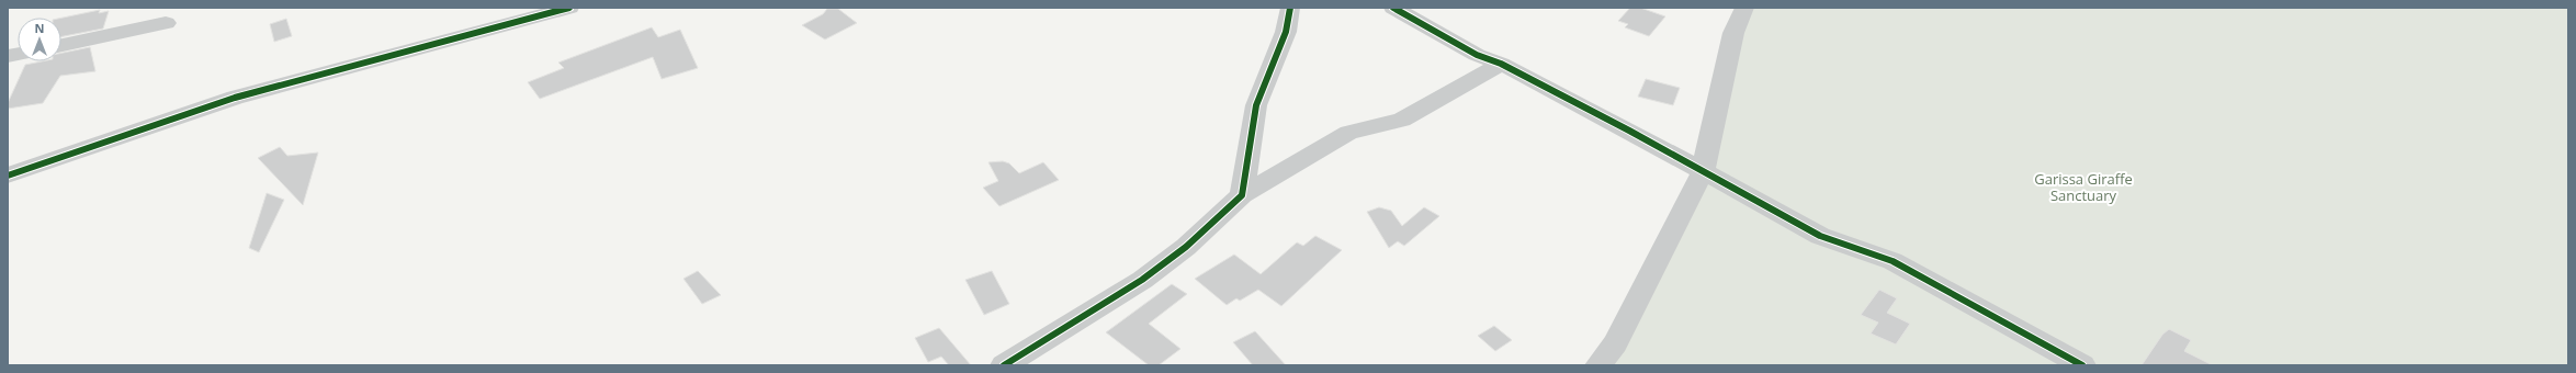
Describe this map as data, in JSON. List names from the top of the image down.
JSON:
{
  "parks": ["Garissa Giraffe Sanctuary"],
  "north": "top"
}
